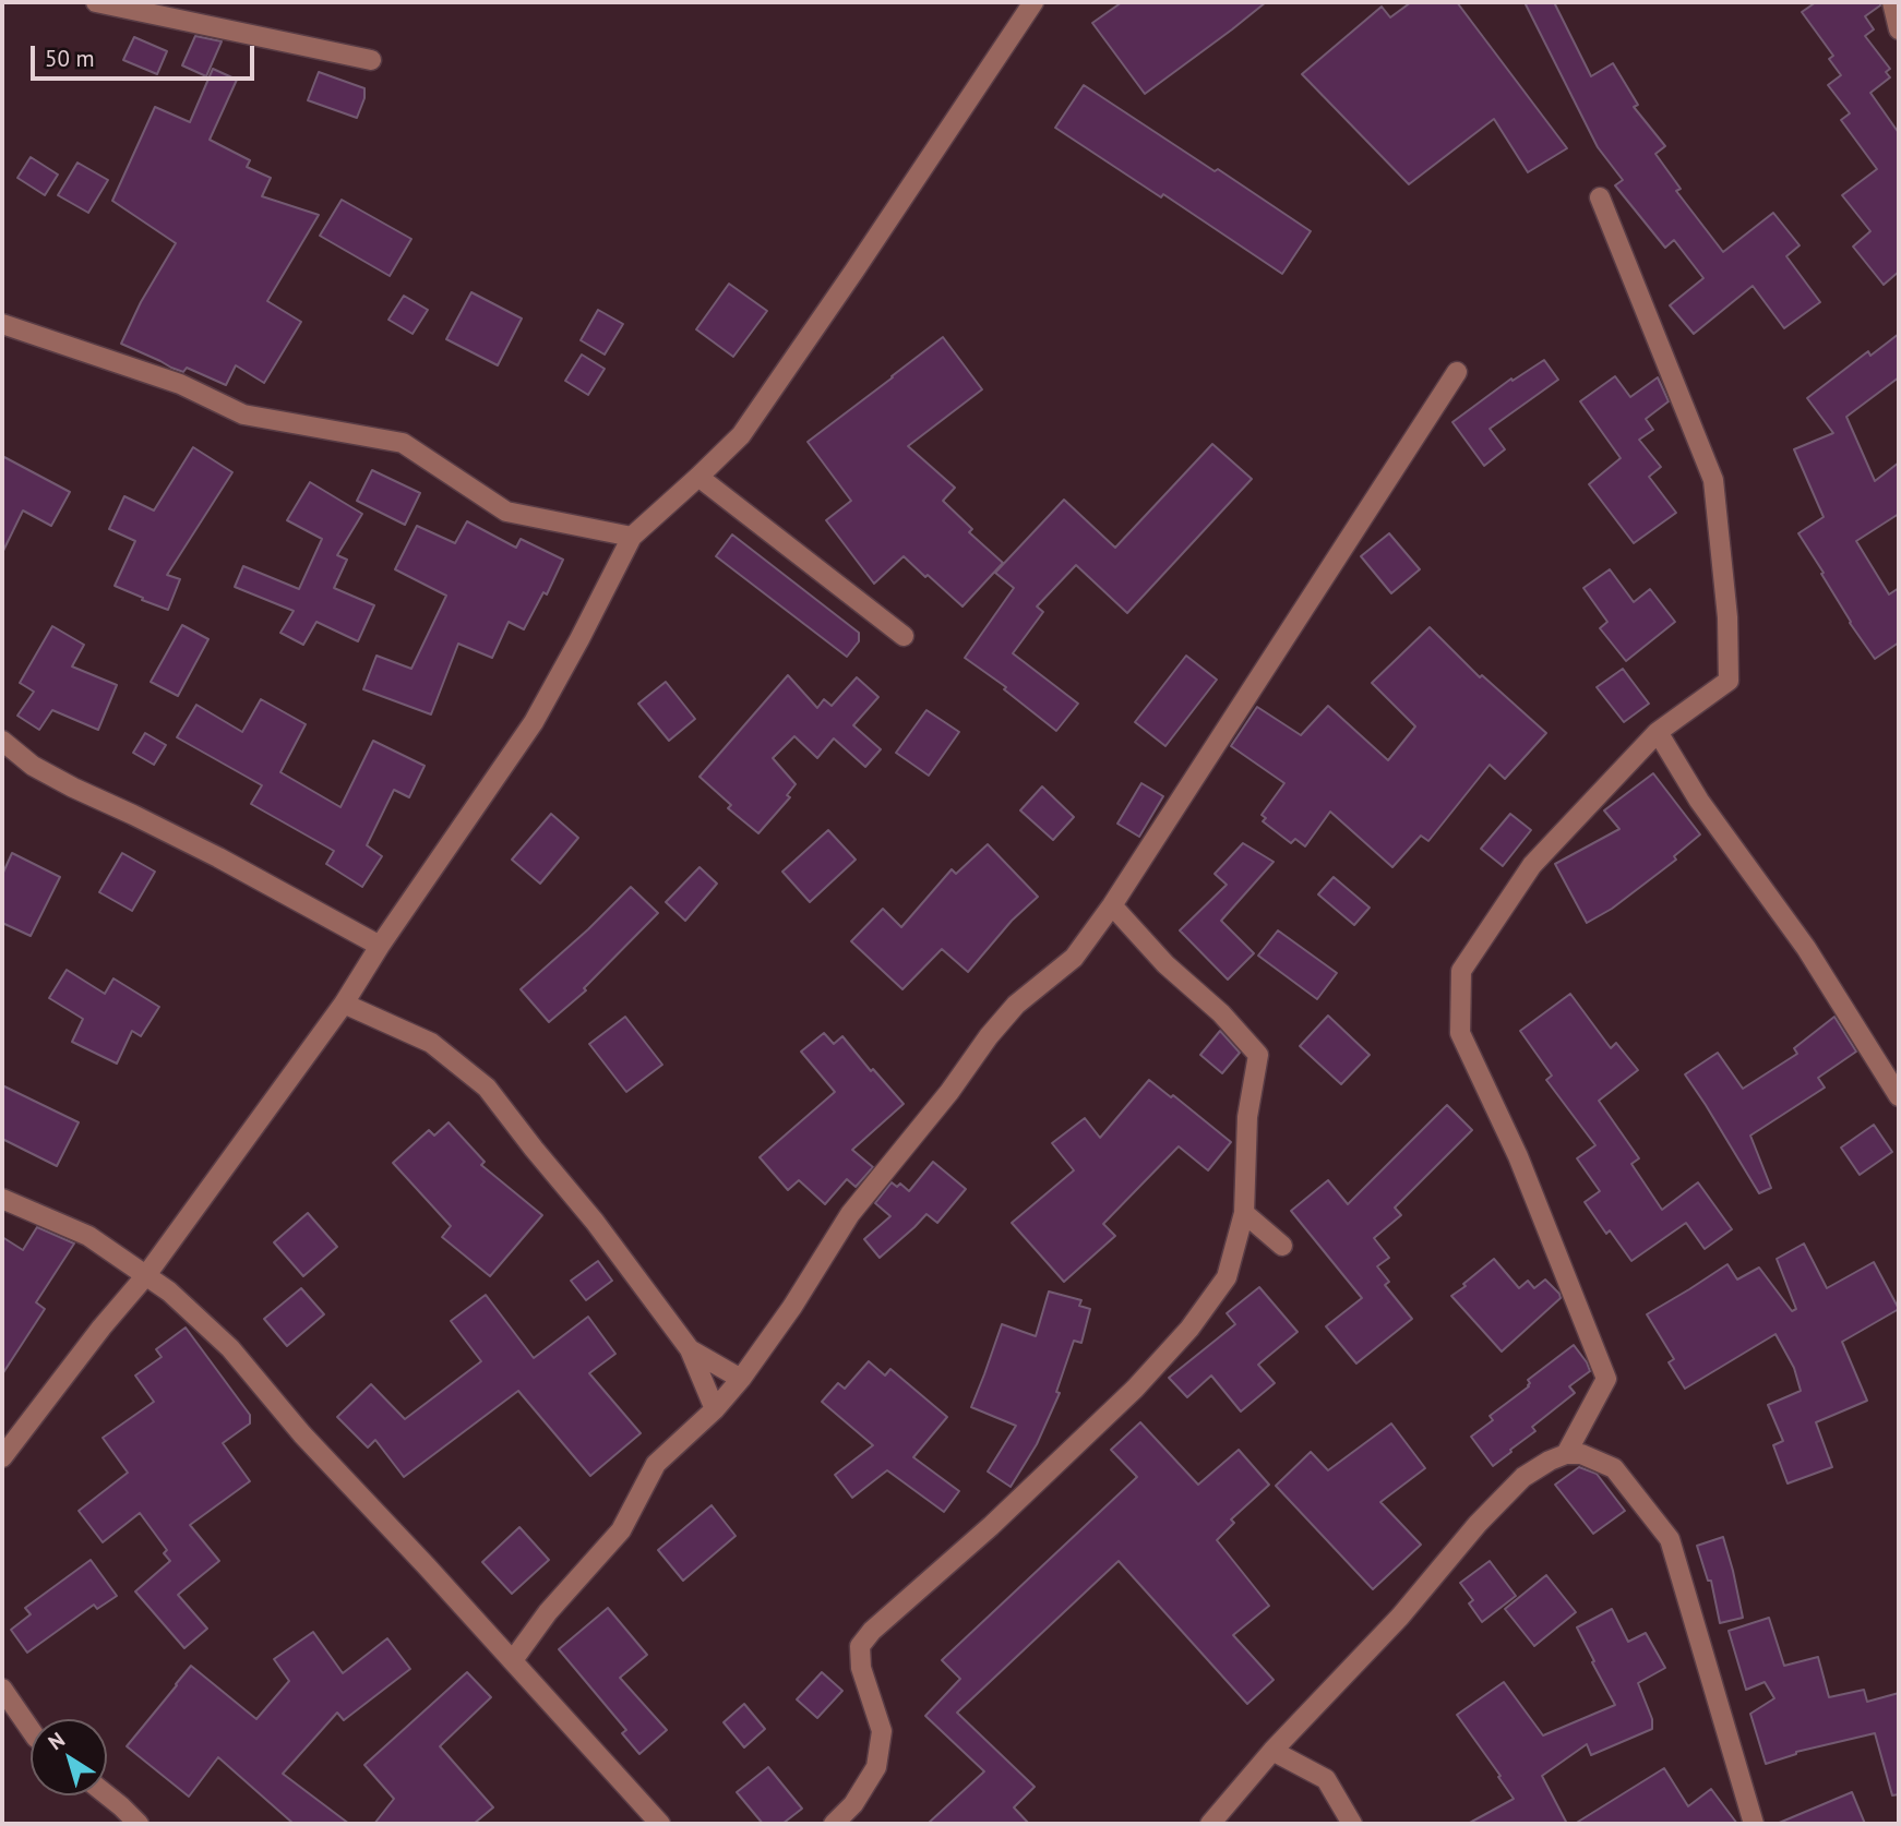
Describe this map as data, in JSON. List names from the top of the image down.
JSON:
{
  "scale_bar": "50 m",
  "north": "top left"
}
